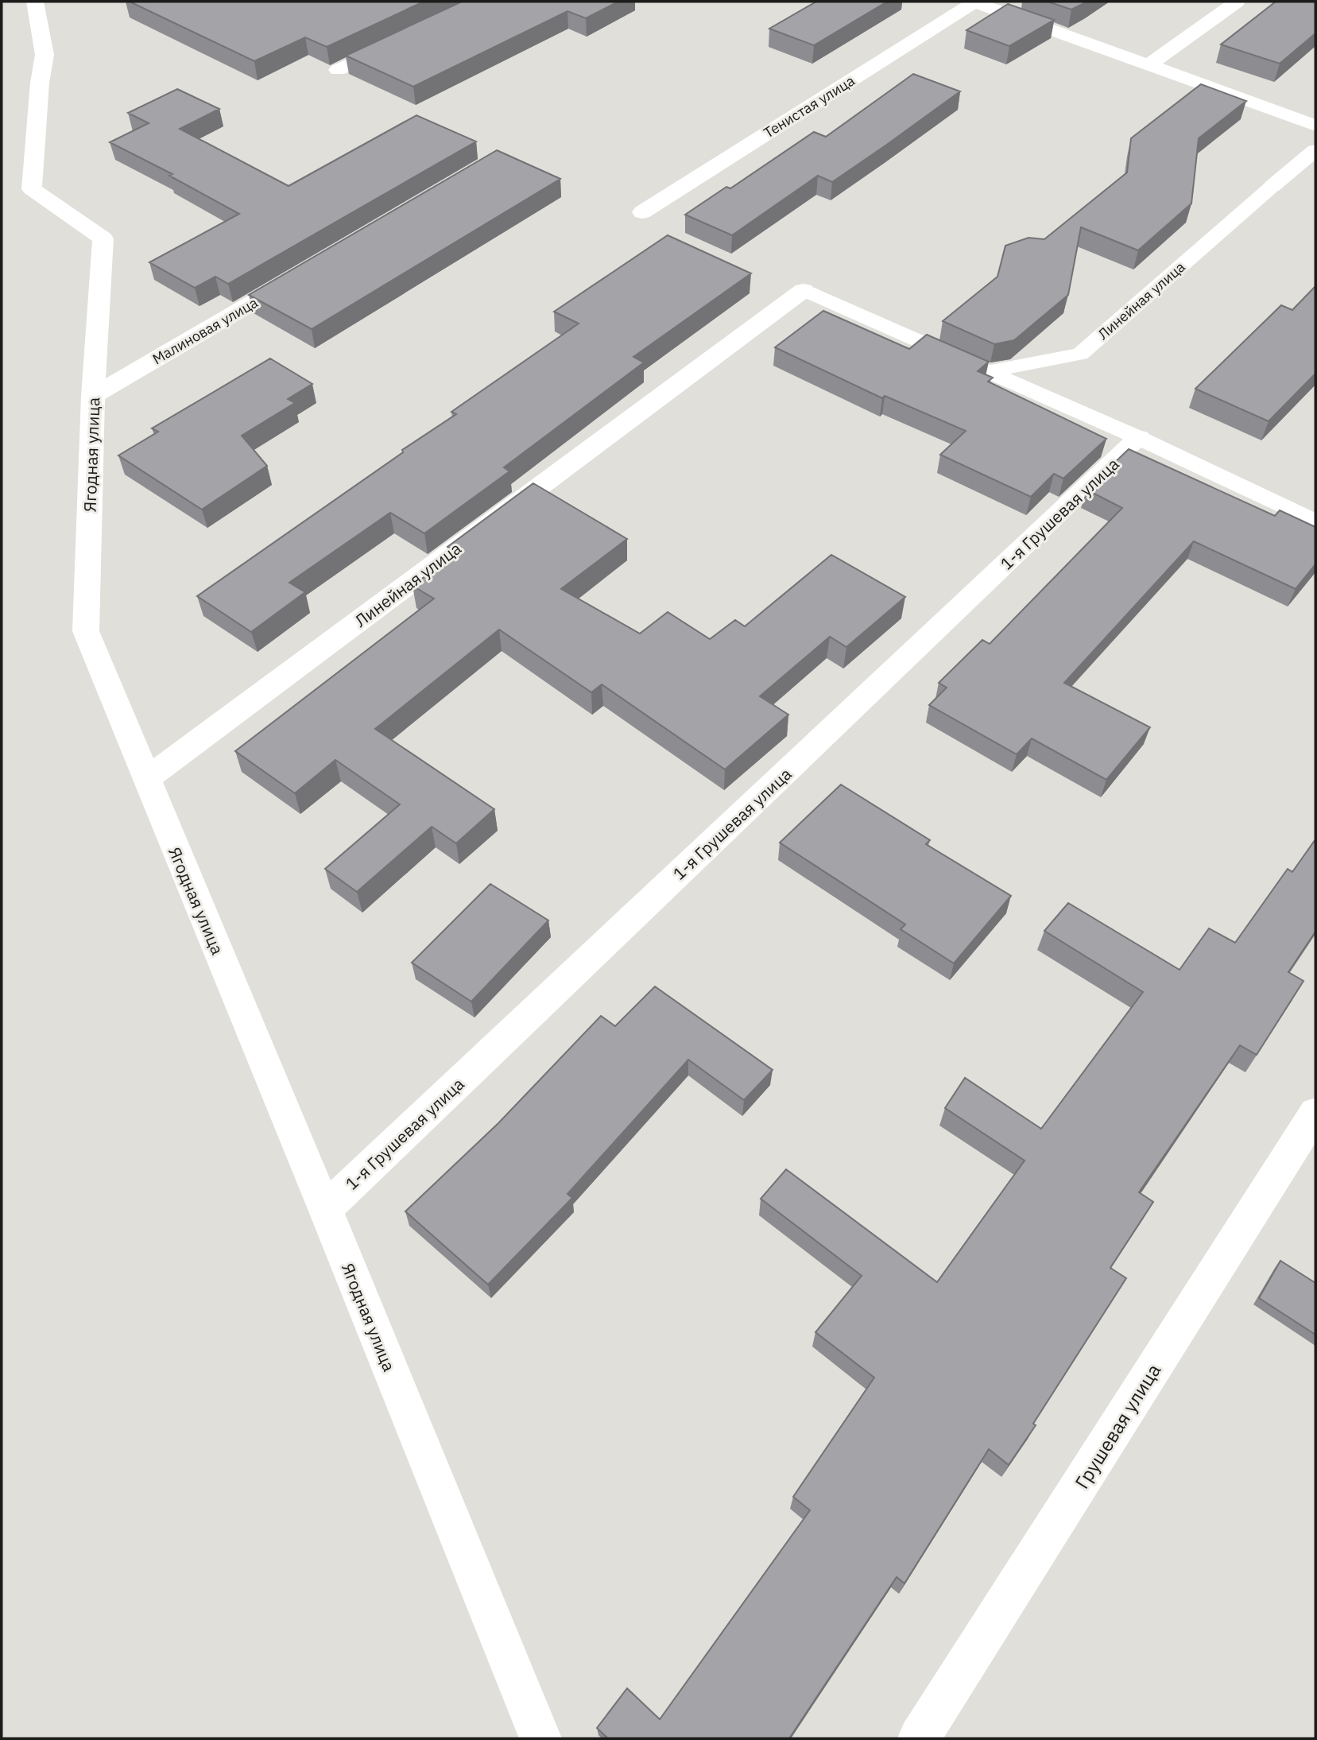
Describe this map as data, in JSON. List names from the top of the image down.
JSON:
{
  "streets": {
    "street": [
      "Тенистая улица",
      "Линейная улица",
      "Малиновая улица",
      "Ягодная улица",
      "1-я Грушевая улица",
      "Грушевая улица"
    ]
  },
  "crossings": [
    ["Линейная улица", "Ягодная улица"],
    ["Малиновая улица", "Ягодная улица"],
    ["Ягодная улица", "1-я Грушевая улица"]
  ]
}
